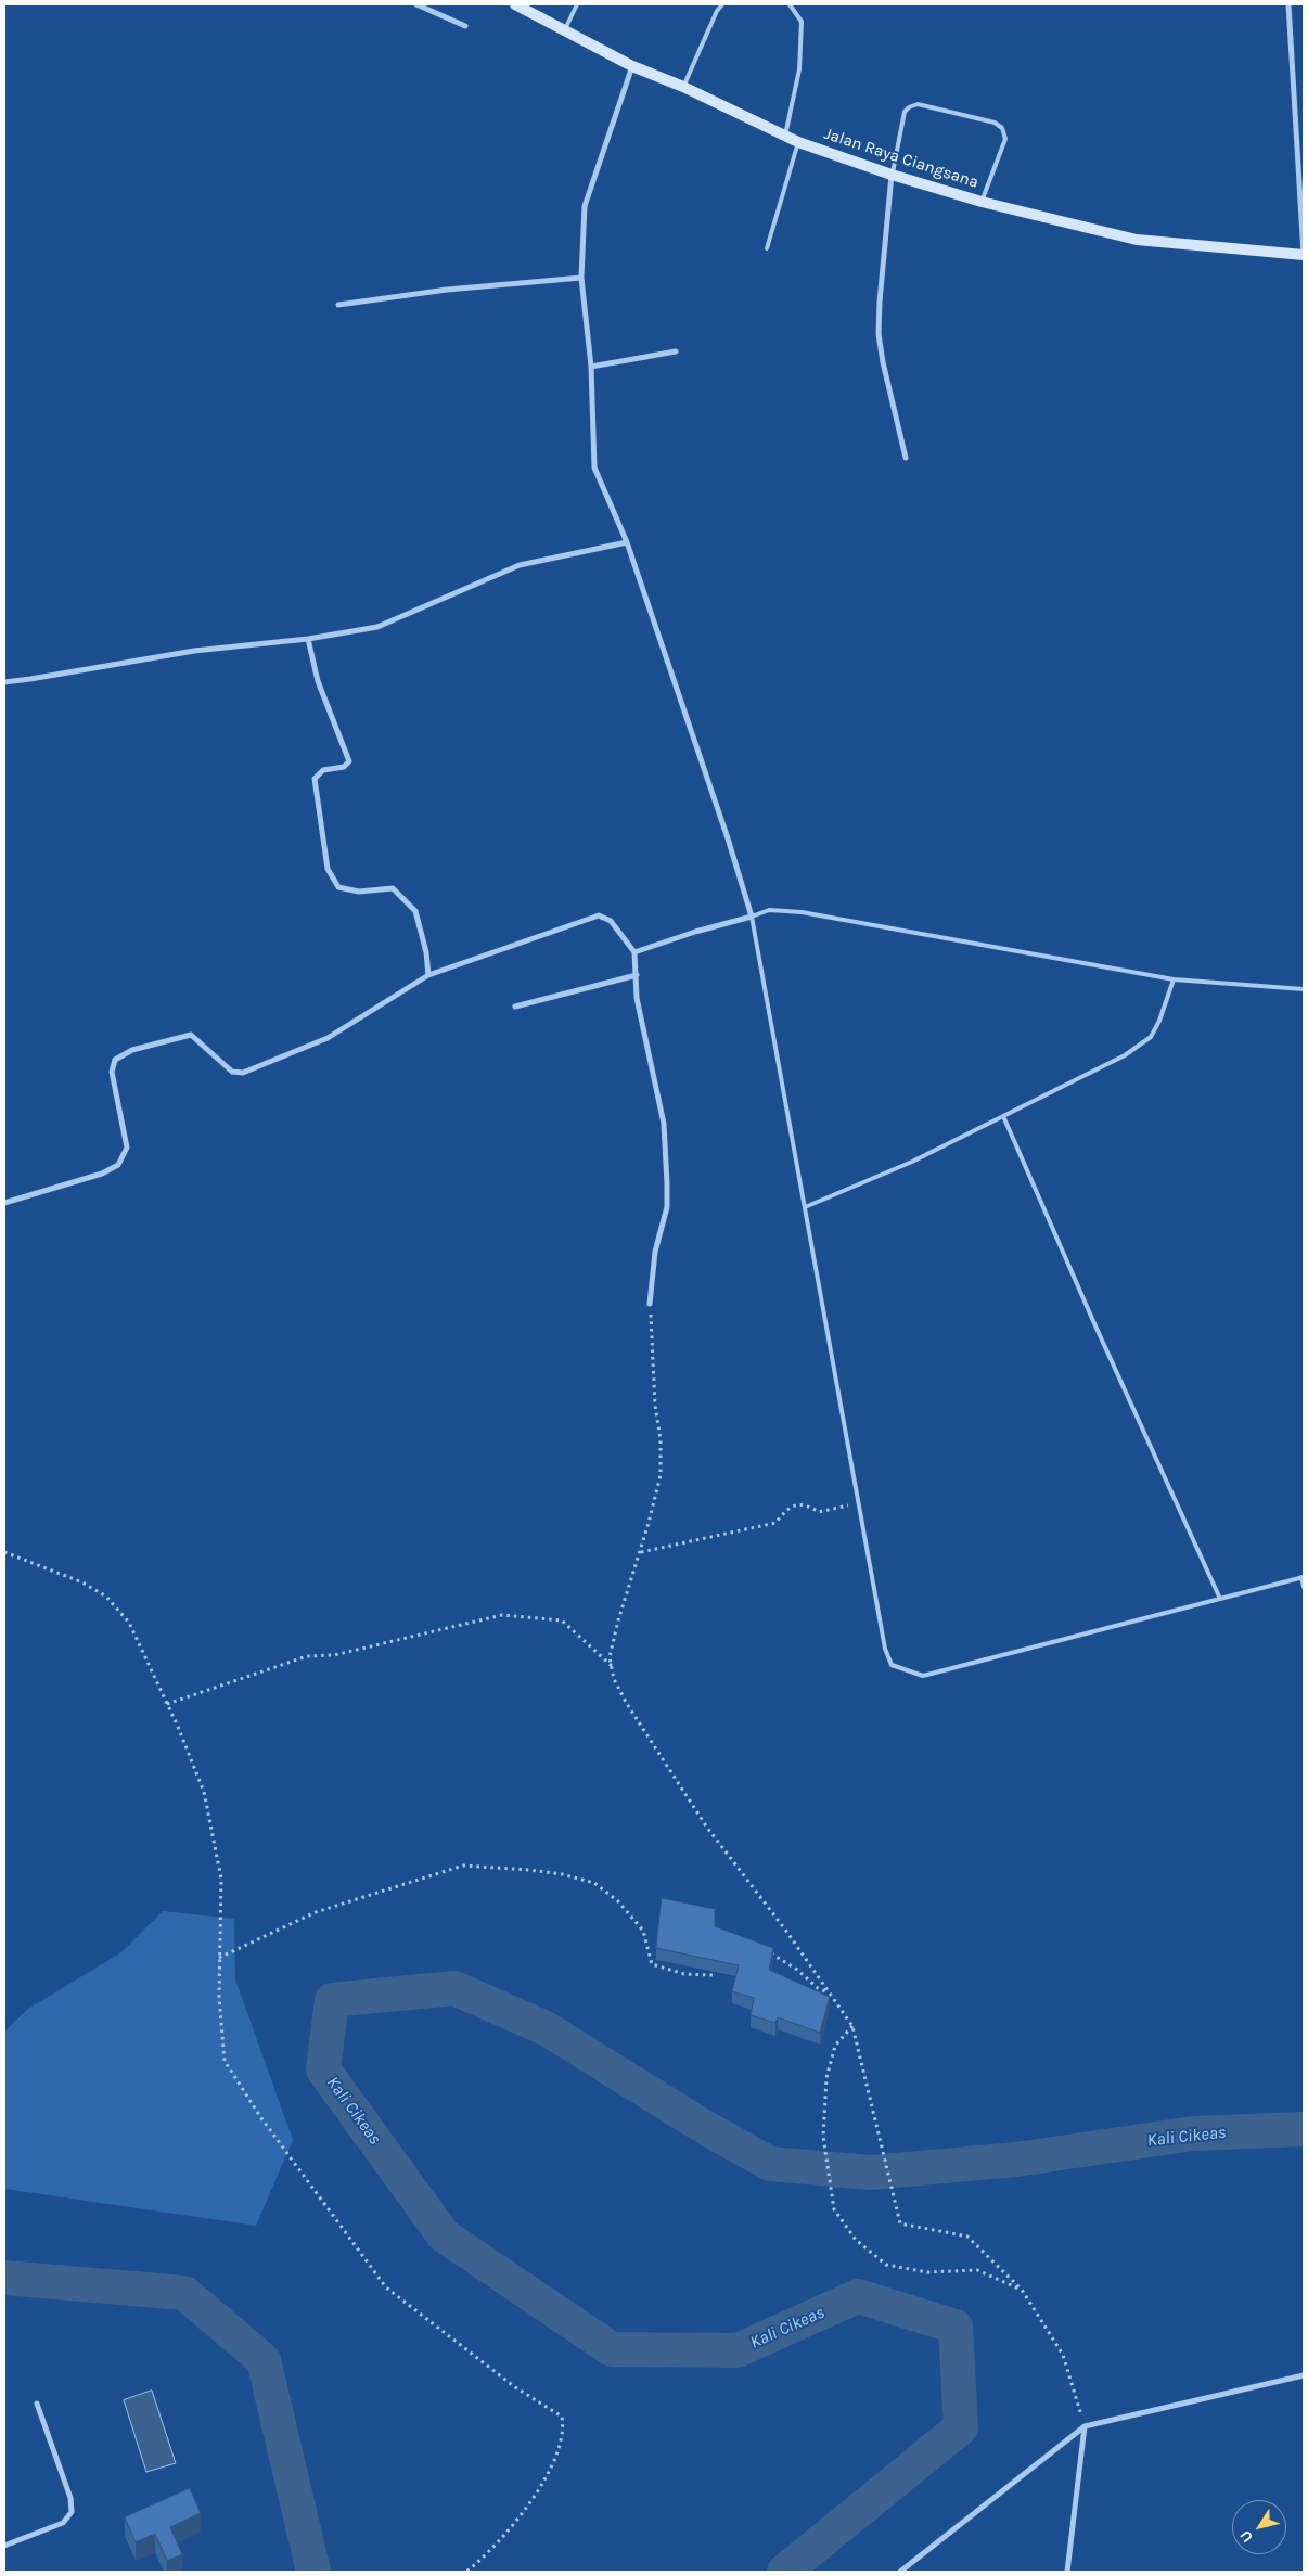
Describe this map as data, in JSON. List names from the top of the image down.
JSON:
{
  "streets": {
    "main road": ["Jalan Raya Ciangsana"]
  },
  "water": ["Kali Cikeas"],
  "north": "bottom left"
}
